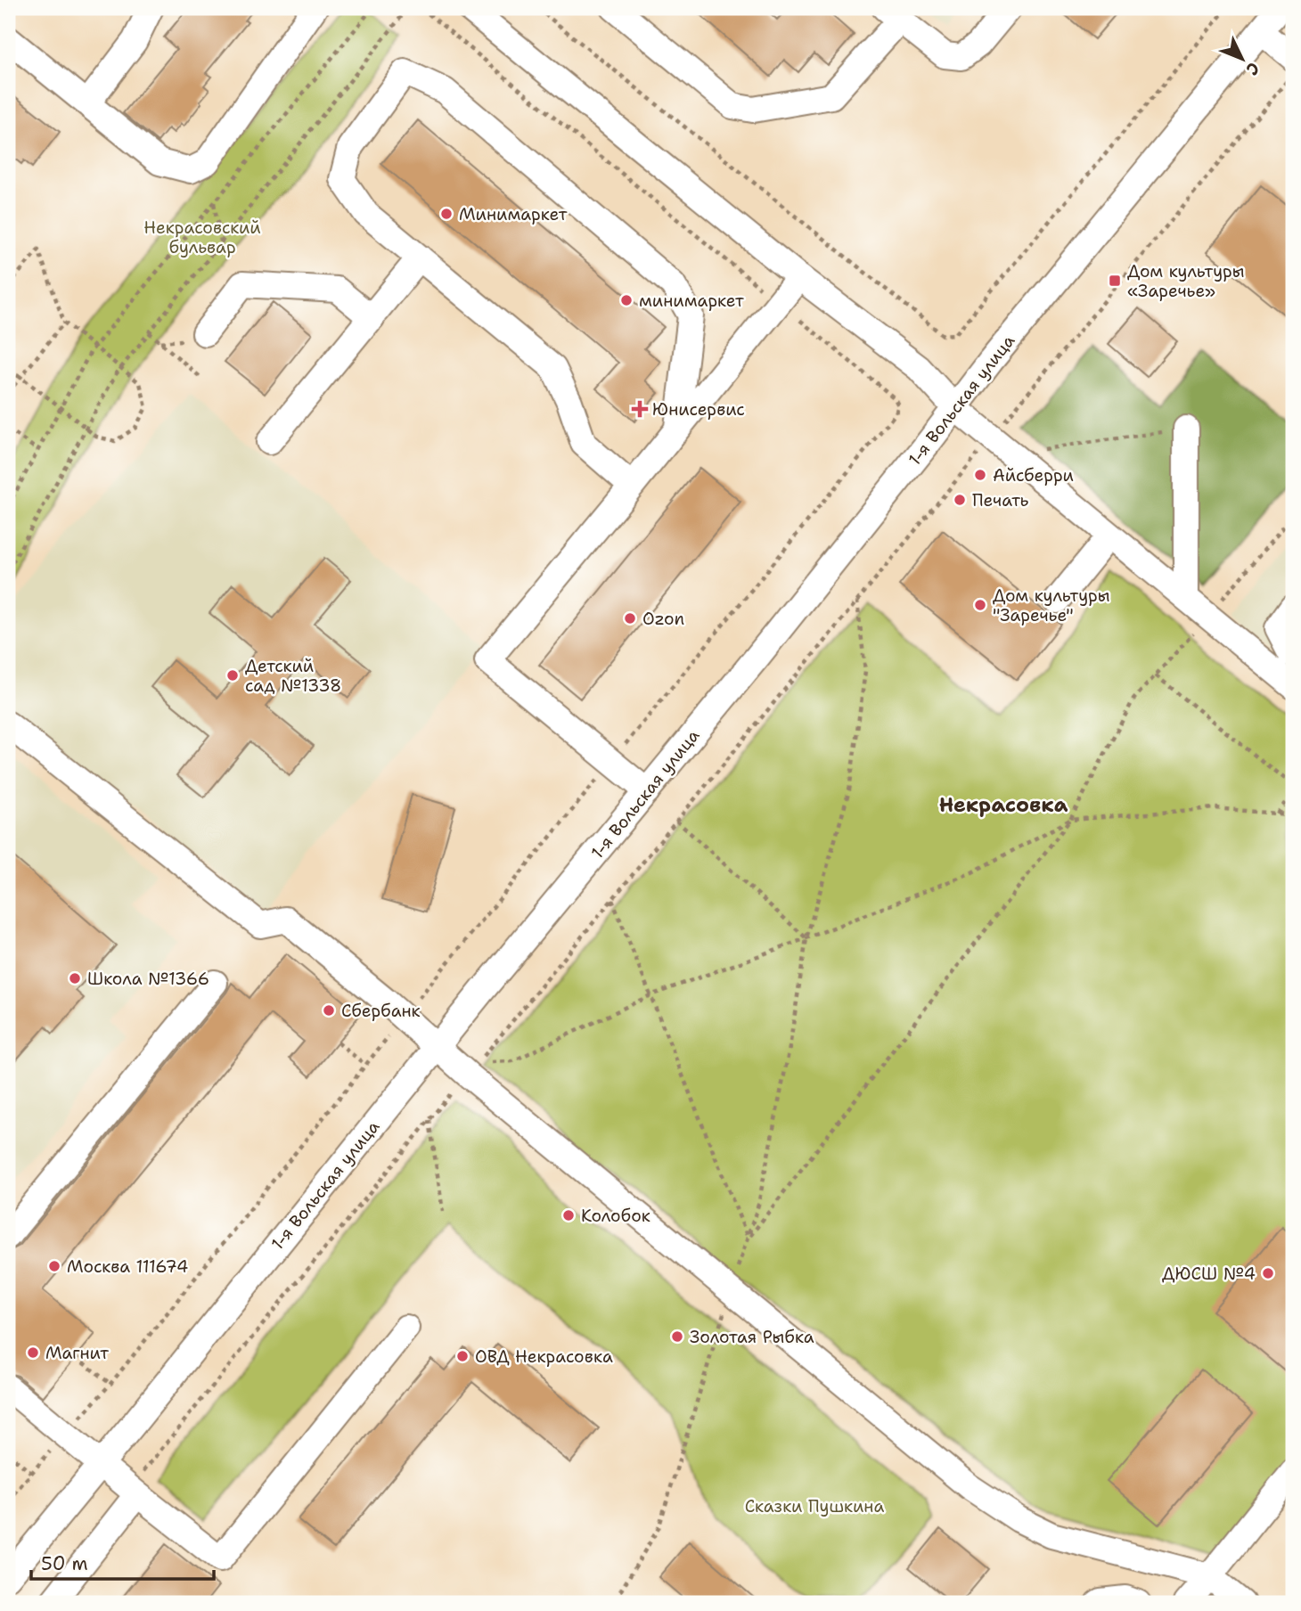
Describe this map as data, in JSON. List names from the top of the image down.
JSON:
{
  "streets": {
    "street": ["1-я Вольская улица"]
  },
  "districts": ["Некрасовка"],
  "parks": ["Некрасовский бульвар", "Сказки Пушкина"],
  "places": {
    "other": [
      "Минимаркет",
      "минимаркет",
      "Айсберри",
      "Печать",
      "Дом культуры \"Заречье\"",
      "Ozon",
      "Детский сад №1338",
      "Школа №1366",
      "Сбербанк",
      "Колобок",
      "Москва 111674",
      "ДЮСШ №4",
      "Золотая Рыбка",
      "Магнит",
      "ОВД Некрасовка"
    ],
    "transit": ["Дом культуры «Заречье»"],
    "health": ["Юнисервис"]
  },
  "scale_bar": "50 m",
  "north": "bottom right"
}
